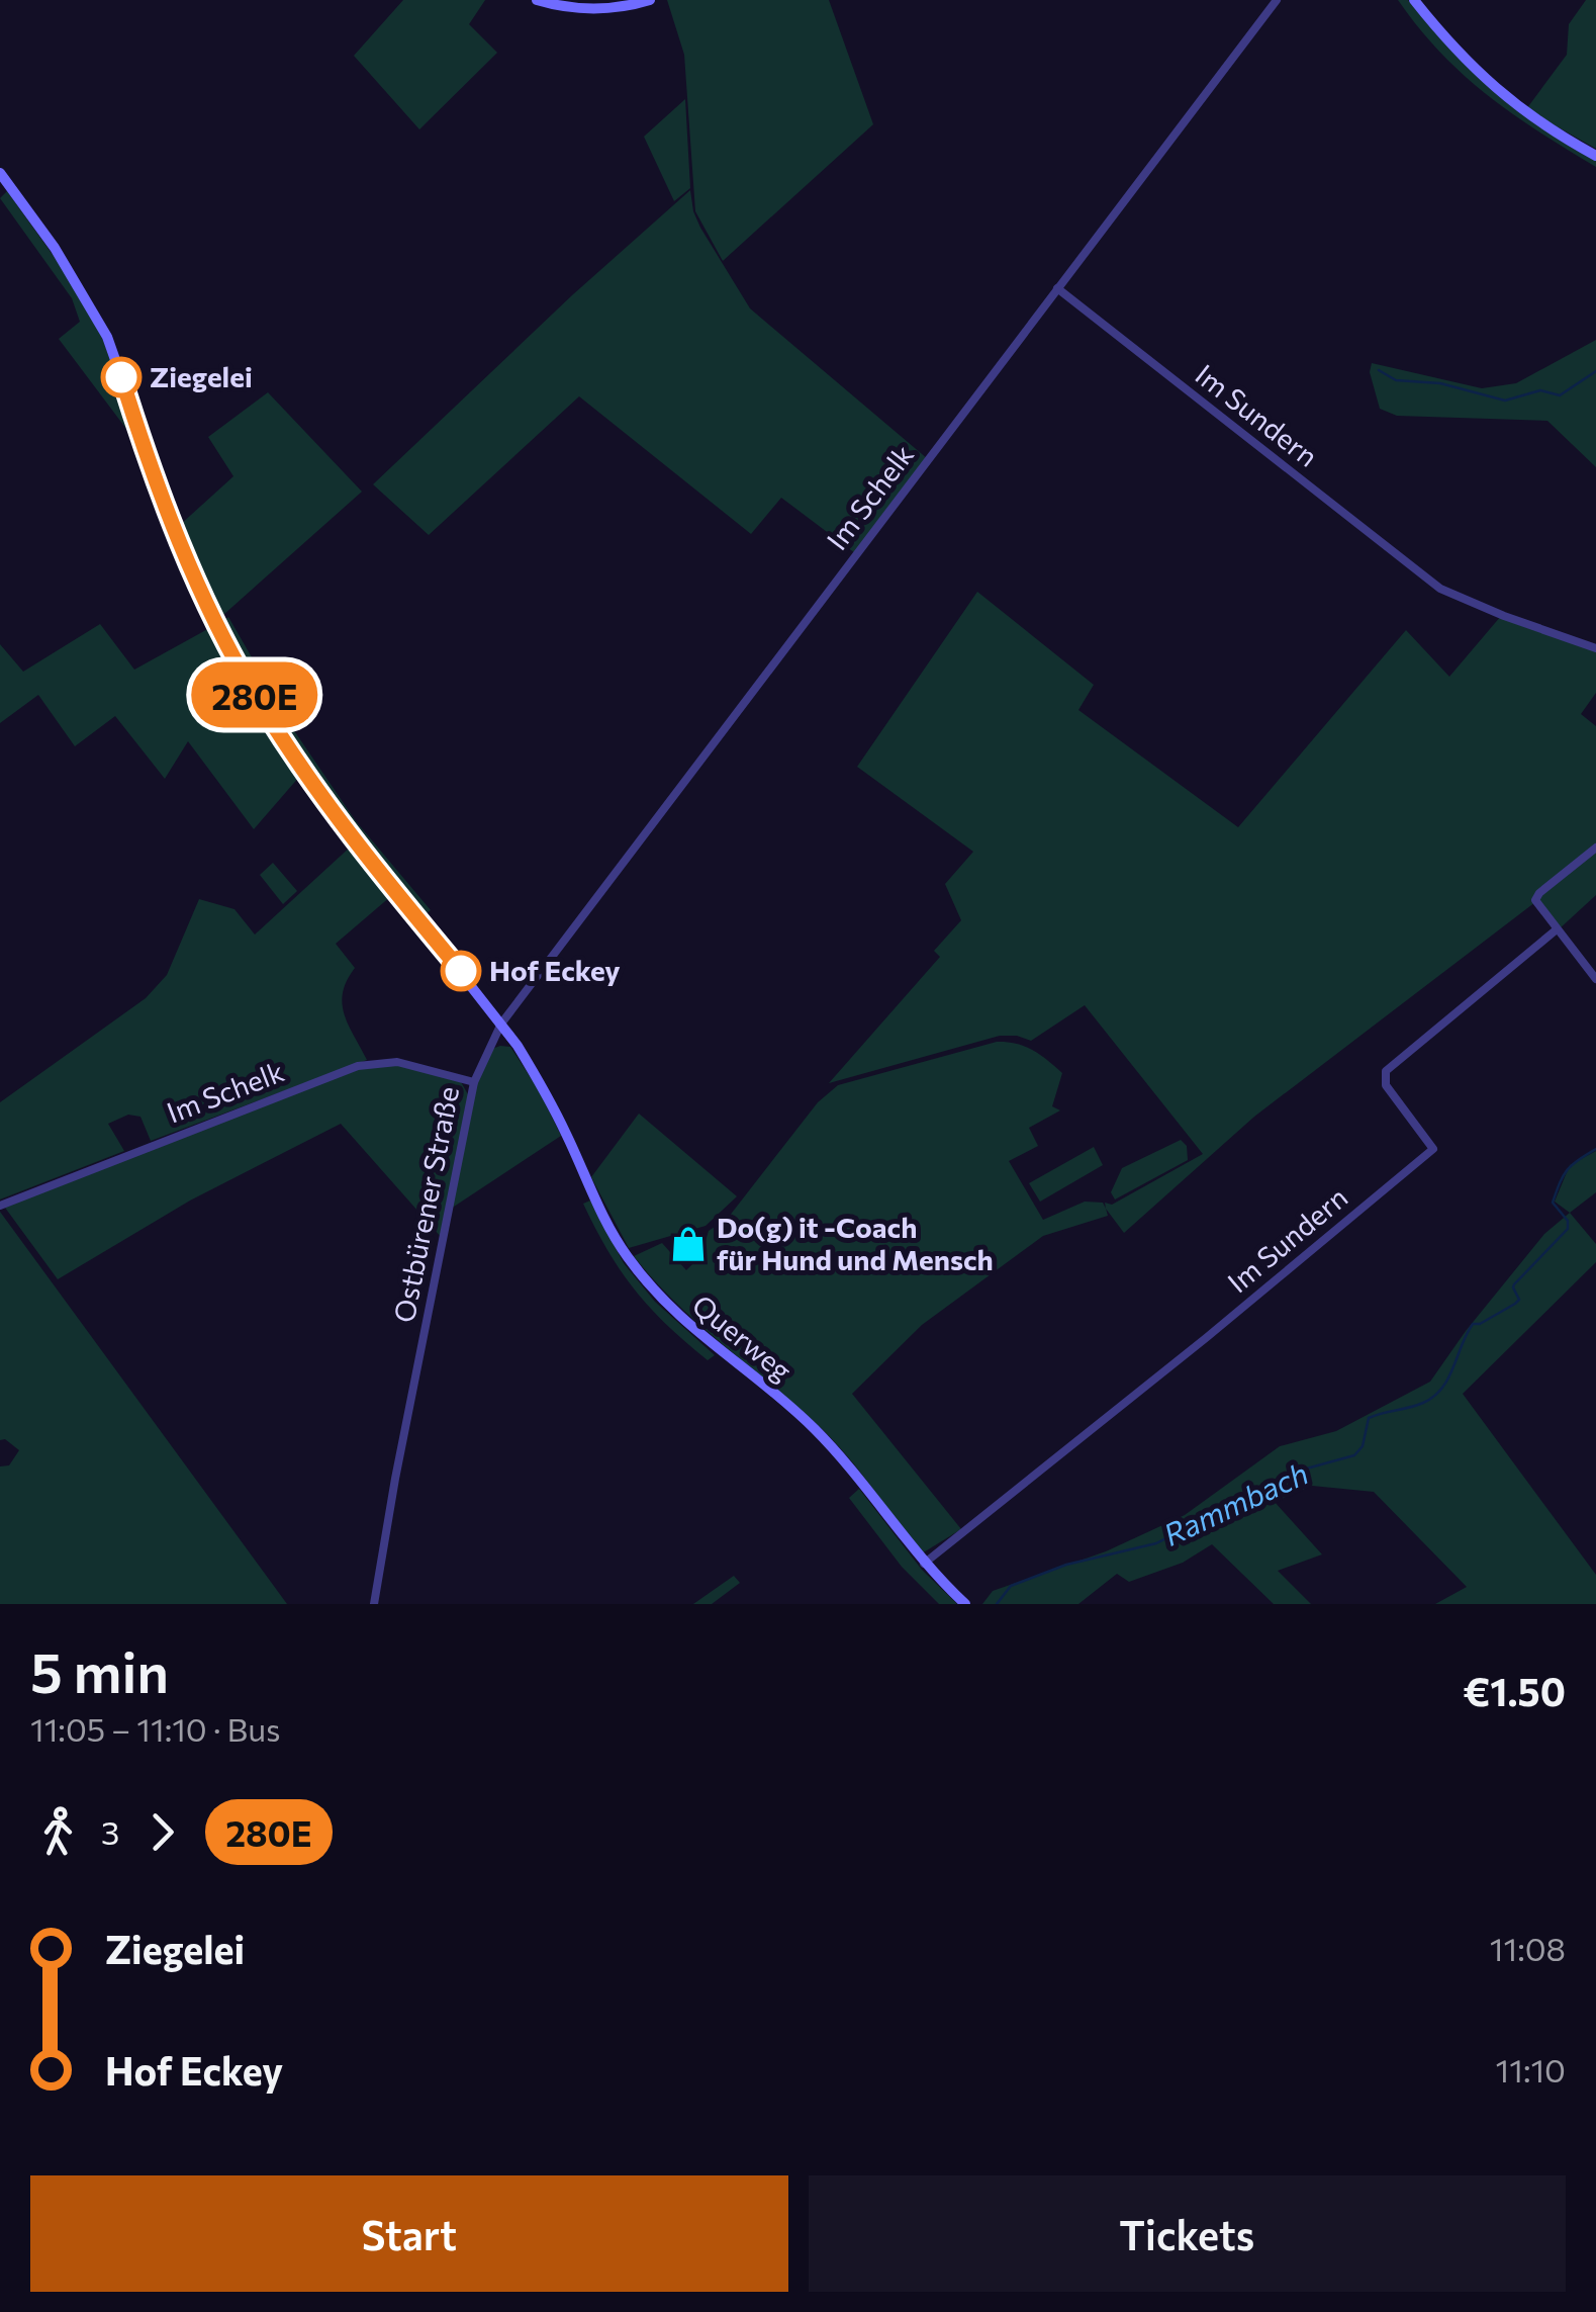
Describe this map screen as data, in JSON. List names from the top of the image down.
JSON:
{
  "streets": {
    "street": [
      "Im Sundern",
      "Im Schelk",
      "Ostbürener Straße",
      "Querweg"
    ]
  },
  "crossings": [
    ["Im Sundern", "Im Schelk"],
    ["Im Sundern", "Querweg"],
    ["Im Schelk", "Ostbürener Straße"],
    ["Im Schelk", "Querweg"],
    ["Ostbürener Straße", "Querweg"]
  ],
  "water": ["Rammbach"],
  "places": {
    "other": ["Ziegelei", "Hof Eckey"],
    "shop": ["Do(g) it -Coach für Hund und Mensch"]
  },
  "lines": ["bus line 280E"],
  "page": {
    "on_map": "280E",
    "heading": ["5 min", "11:05 – 11:10 · Bus", "€1.50"],
    "legs": ["3", "280E"],
    "list": [
      {
        "name": "Ziegelei",
        "value": "11:08"
      },
      {
        "name": "Hof Eckey",
        "value": "11:10"
      }
    ],
    "buttons": ["Start", "Tickets"]
  }
}
